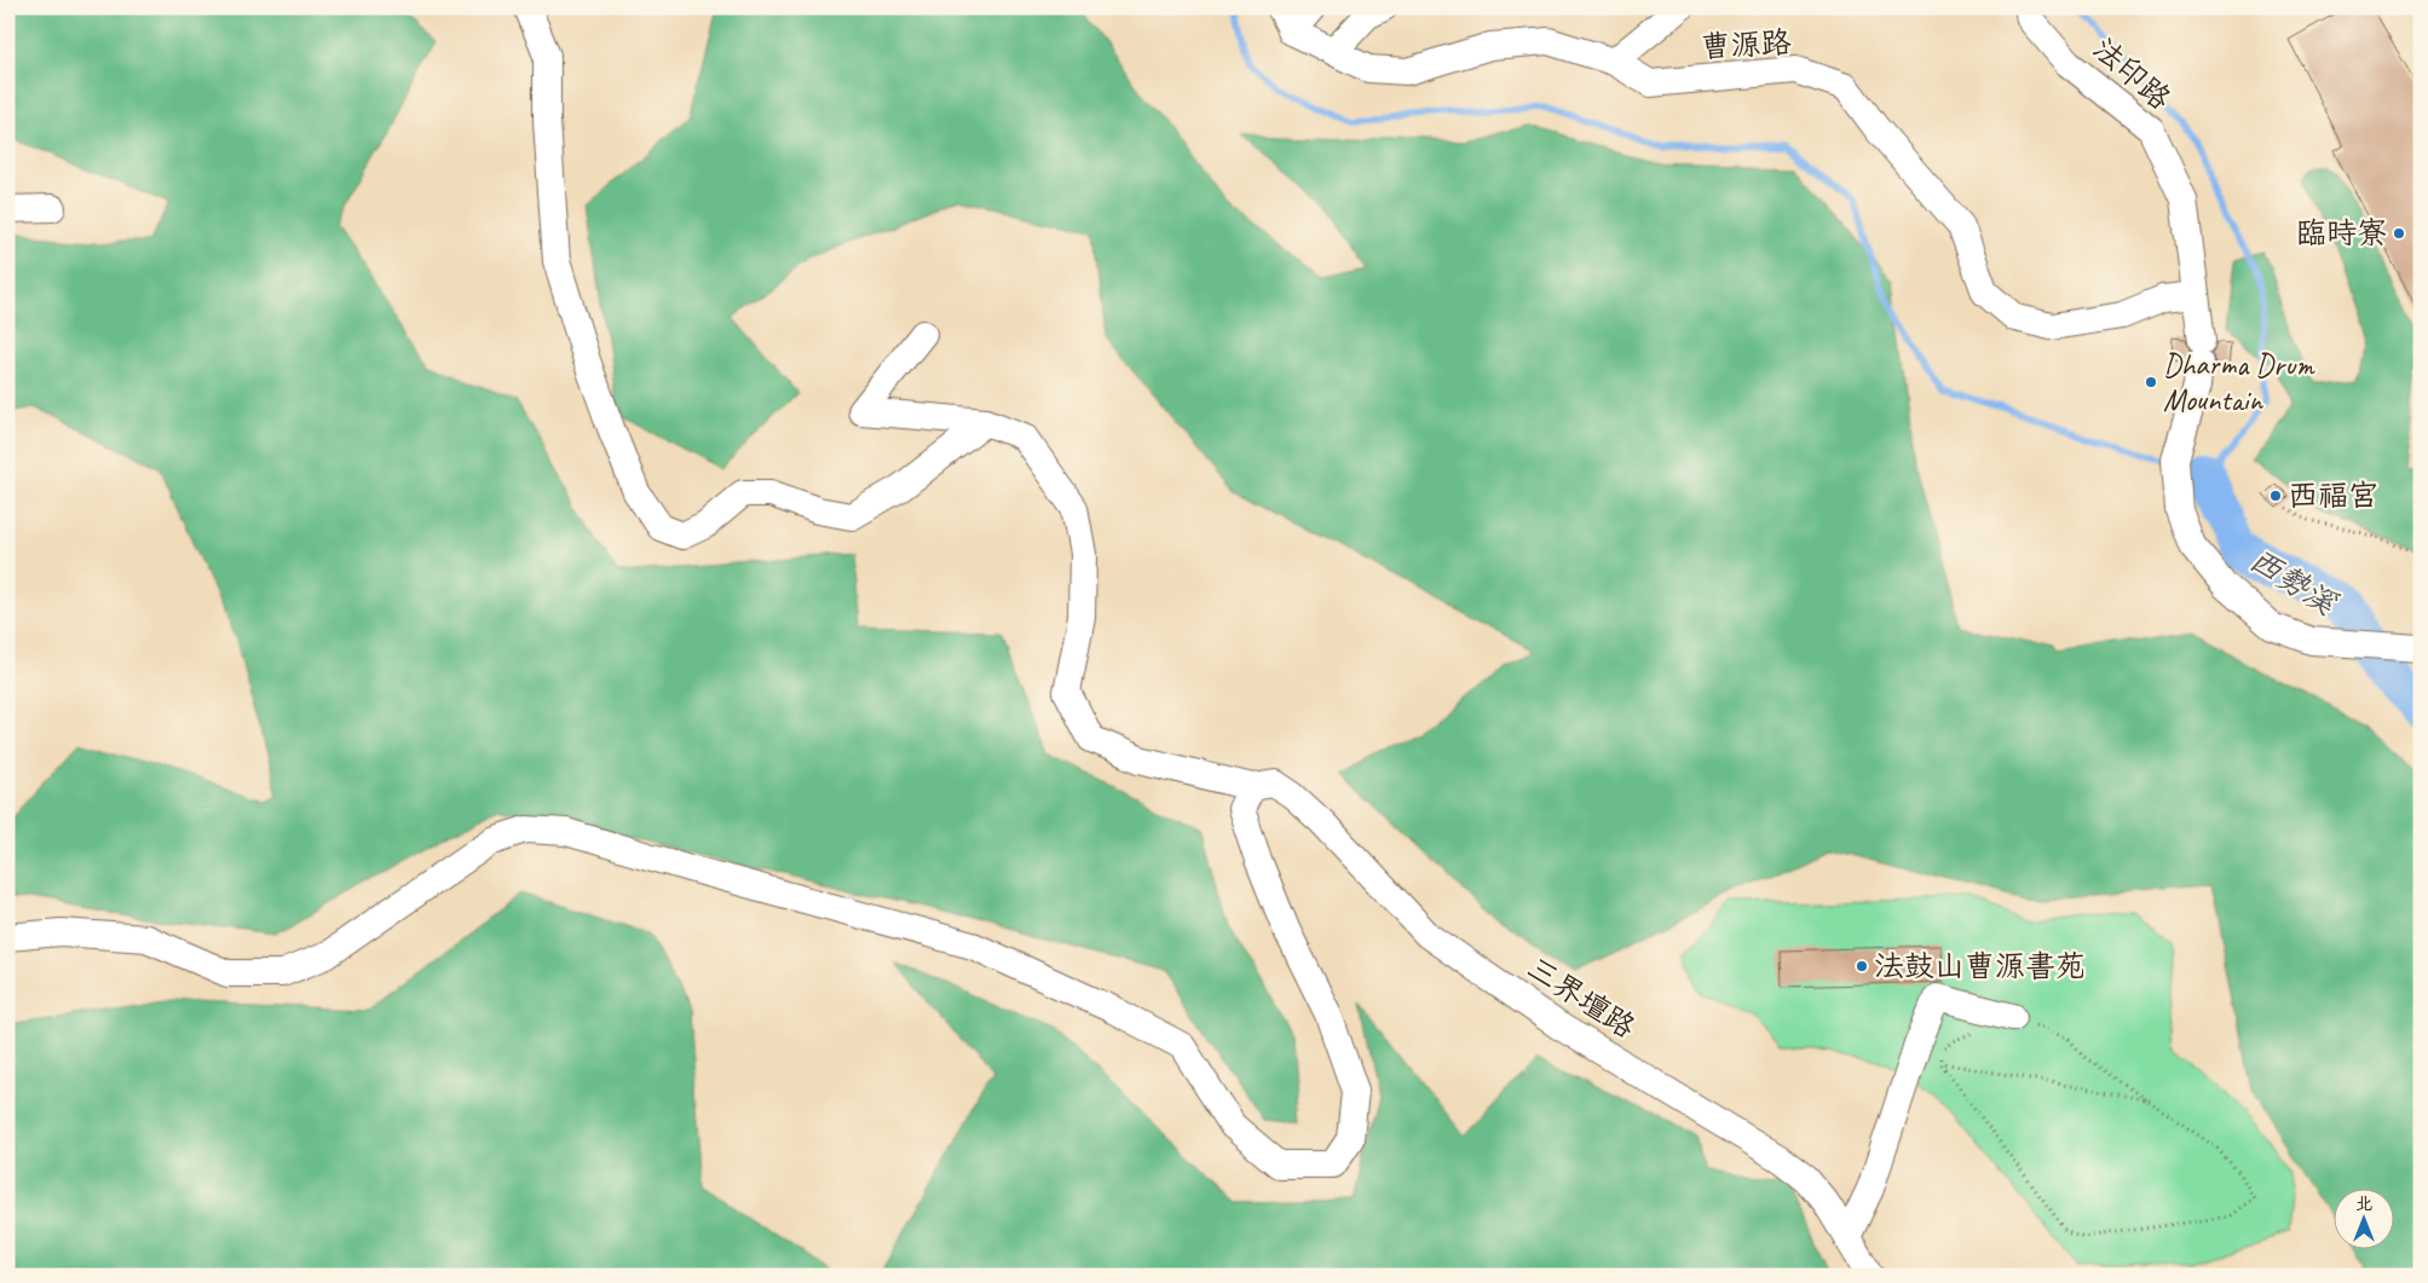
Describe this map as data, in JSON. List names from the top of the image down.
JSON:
{
  "streets": {
    "street": ["曹源路", "法印路", "三界壇路"]
  },
  "crossings": [
    ["曹源路", "法印路"]
  ],
  "water": ["西勢溪"],
  "places": [
    "臨時寮",
    "Dharma Drum Mountain",
    "西福宮",
    "法鼓山曹源書苑"
  ],
  "north": "top"
}
